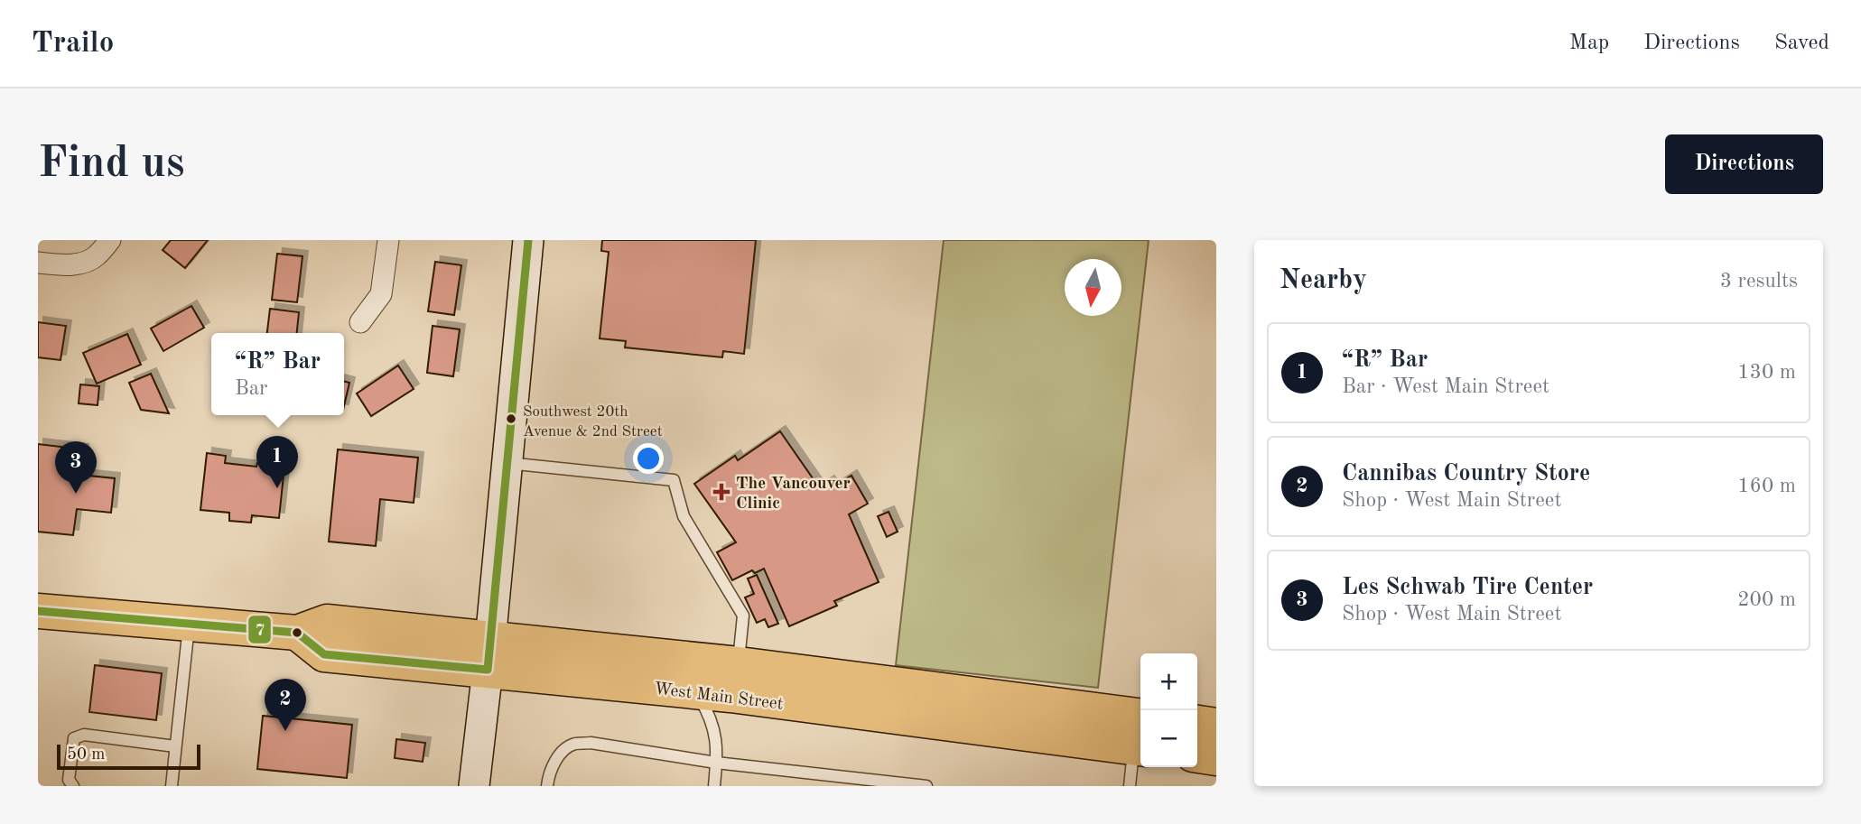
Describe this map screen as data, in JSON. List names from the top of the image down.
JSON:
{
  "streets": {
    "highway": ["West Main Street"]
  },
  "places": {
    "other": ["Southwest 20th Avenue & 2nd Street"],
    "health": ["The Vancouver Clinic"]
  },
  "lines": ["transit line 7"],
  "scale_bar": "50 m",
  "north": "bottom",
  "page": {
    "header": "Trailo",
    "nav": ["Map", "Directions", "Saved"],
    "buttons": "Directions",
    "title": "Find us",
    "heading": ["Nearby", "3 results"],
    "list": [
      {
        "mark": "1",
        "name": "“R” Bar",
        "note": "Bar · West Main Street",
        "value": "130 m"
      },
      {
        "mark": "2",
        "name": "Cannibas Country Store",
        "note": "Shop · West Main Street",
        "value": "160 m"
      },
      {
        "mark": "3",
        "name": "Les Schwab Tire Center",
        "note": "Shop · West Main Street",
        "value": "200 m"
      }
    ],
    "popup": ["“R” Bar", "Bar"],
    "pins": ["1", "3", "2"],
    "map_buttons": ["+", "−"],
    "scale": "50 m"
  }
}
